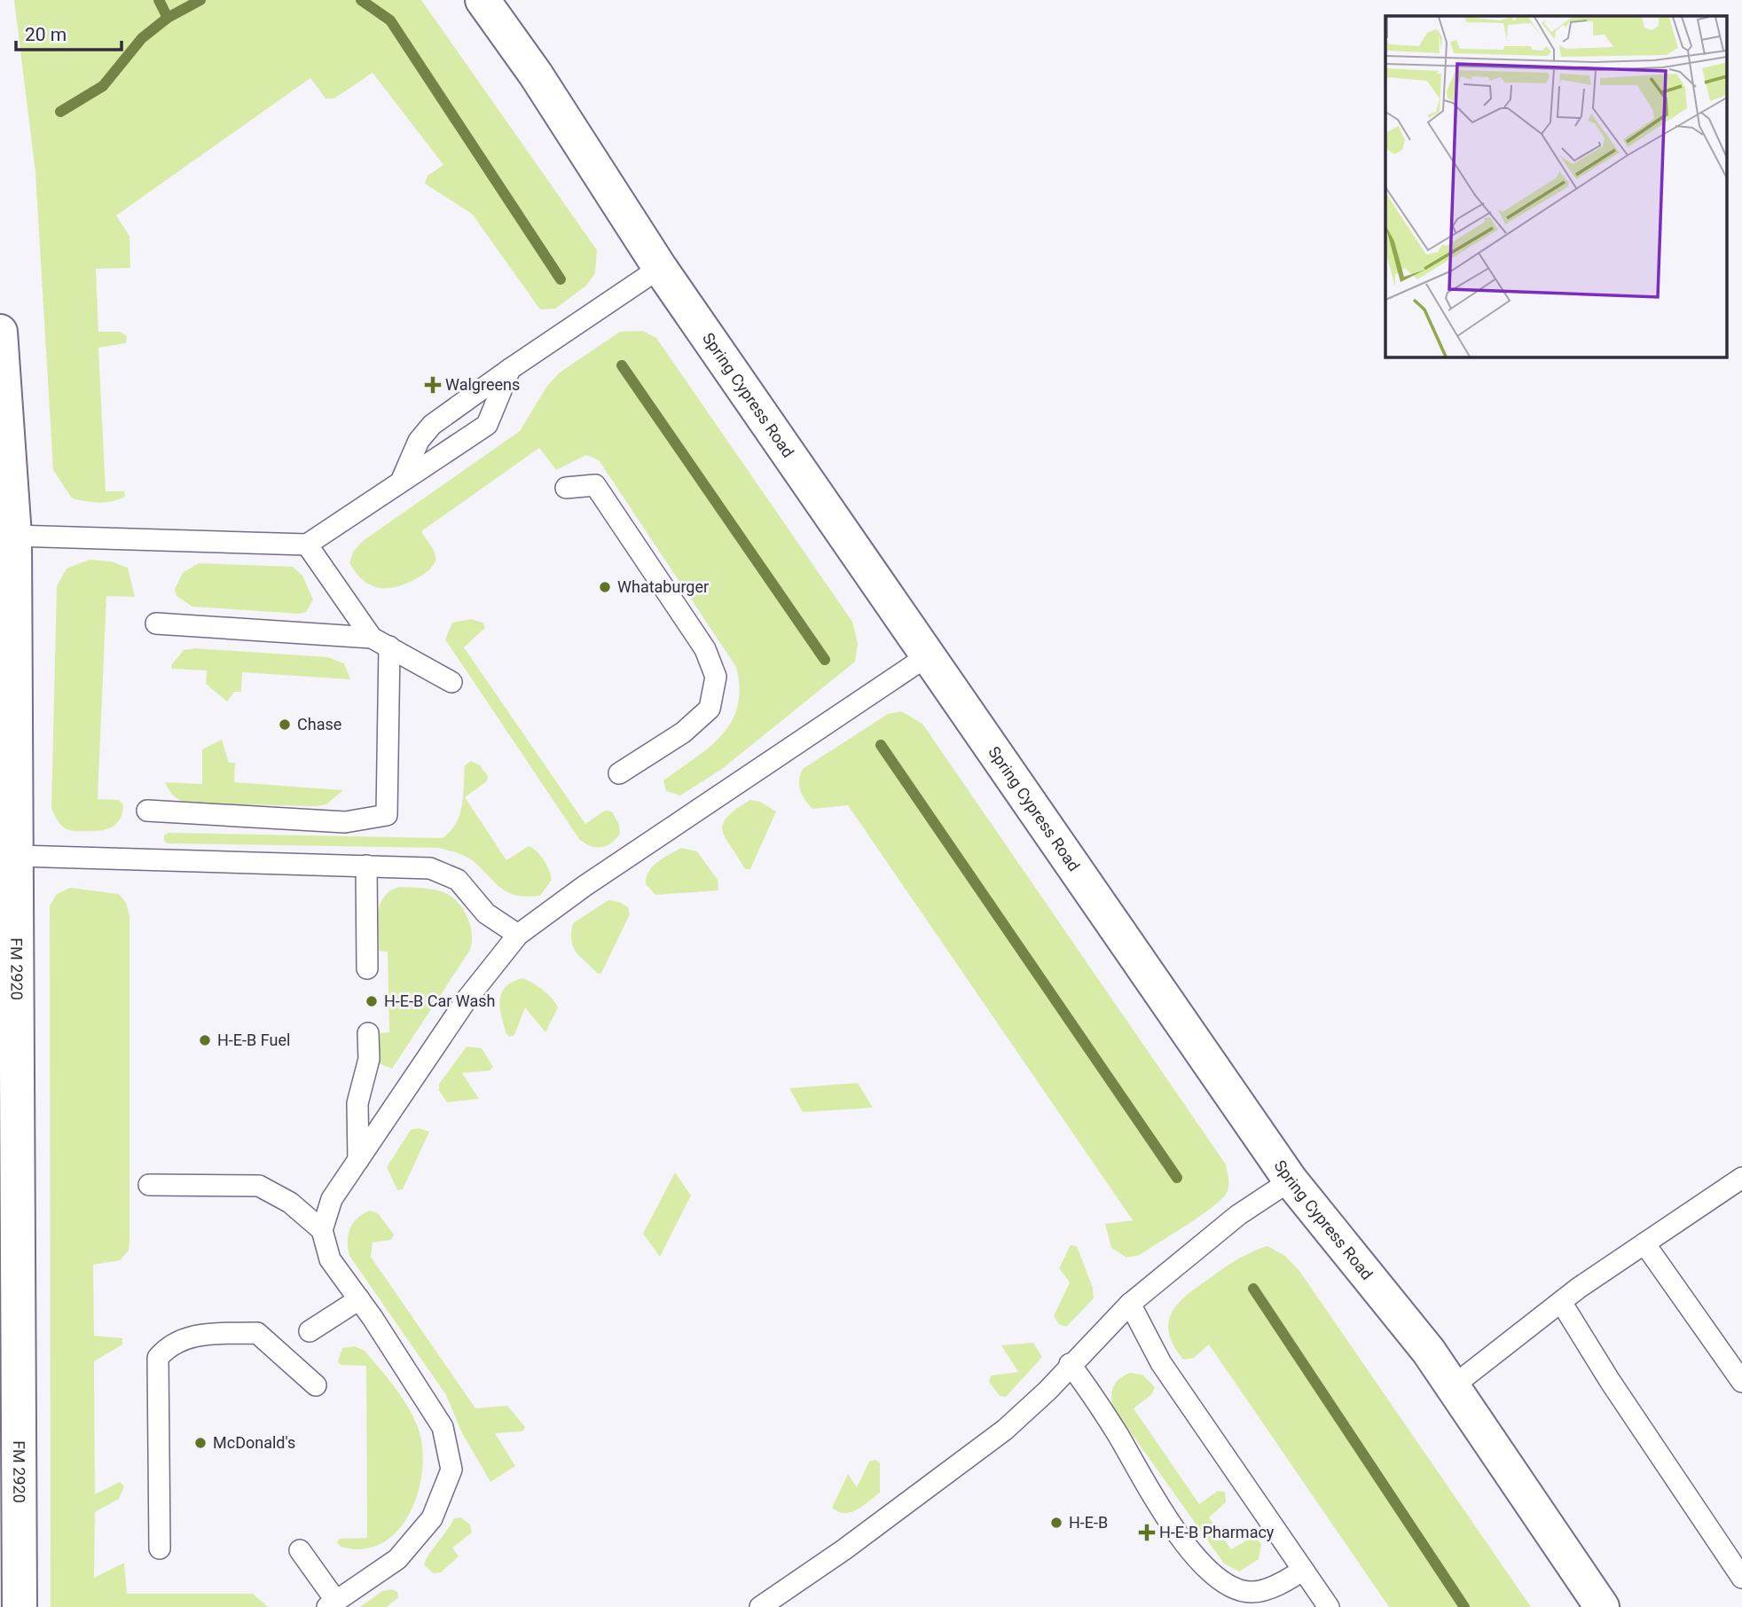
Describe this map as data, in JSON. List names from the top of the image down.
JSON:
{
  "streets": {
    "main road": ["Spring Cypress Road", "FM 2920"]
  },
  "places": {
    "health": ["Walgreens", "H-E-B Pharmacy"],
    "other": [
      "Whataburger",
      "Chase",
      "H-E-B Car Wash",
      "H-E-B Fuel",
      "McDonald's",
      "H-E-B"
    ]
  },
  "scale_bar": "20 m"
}
